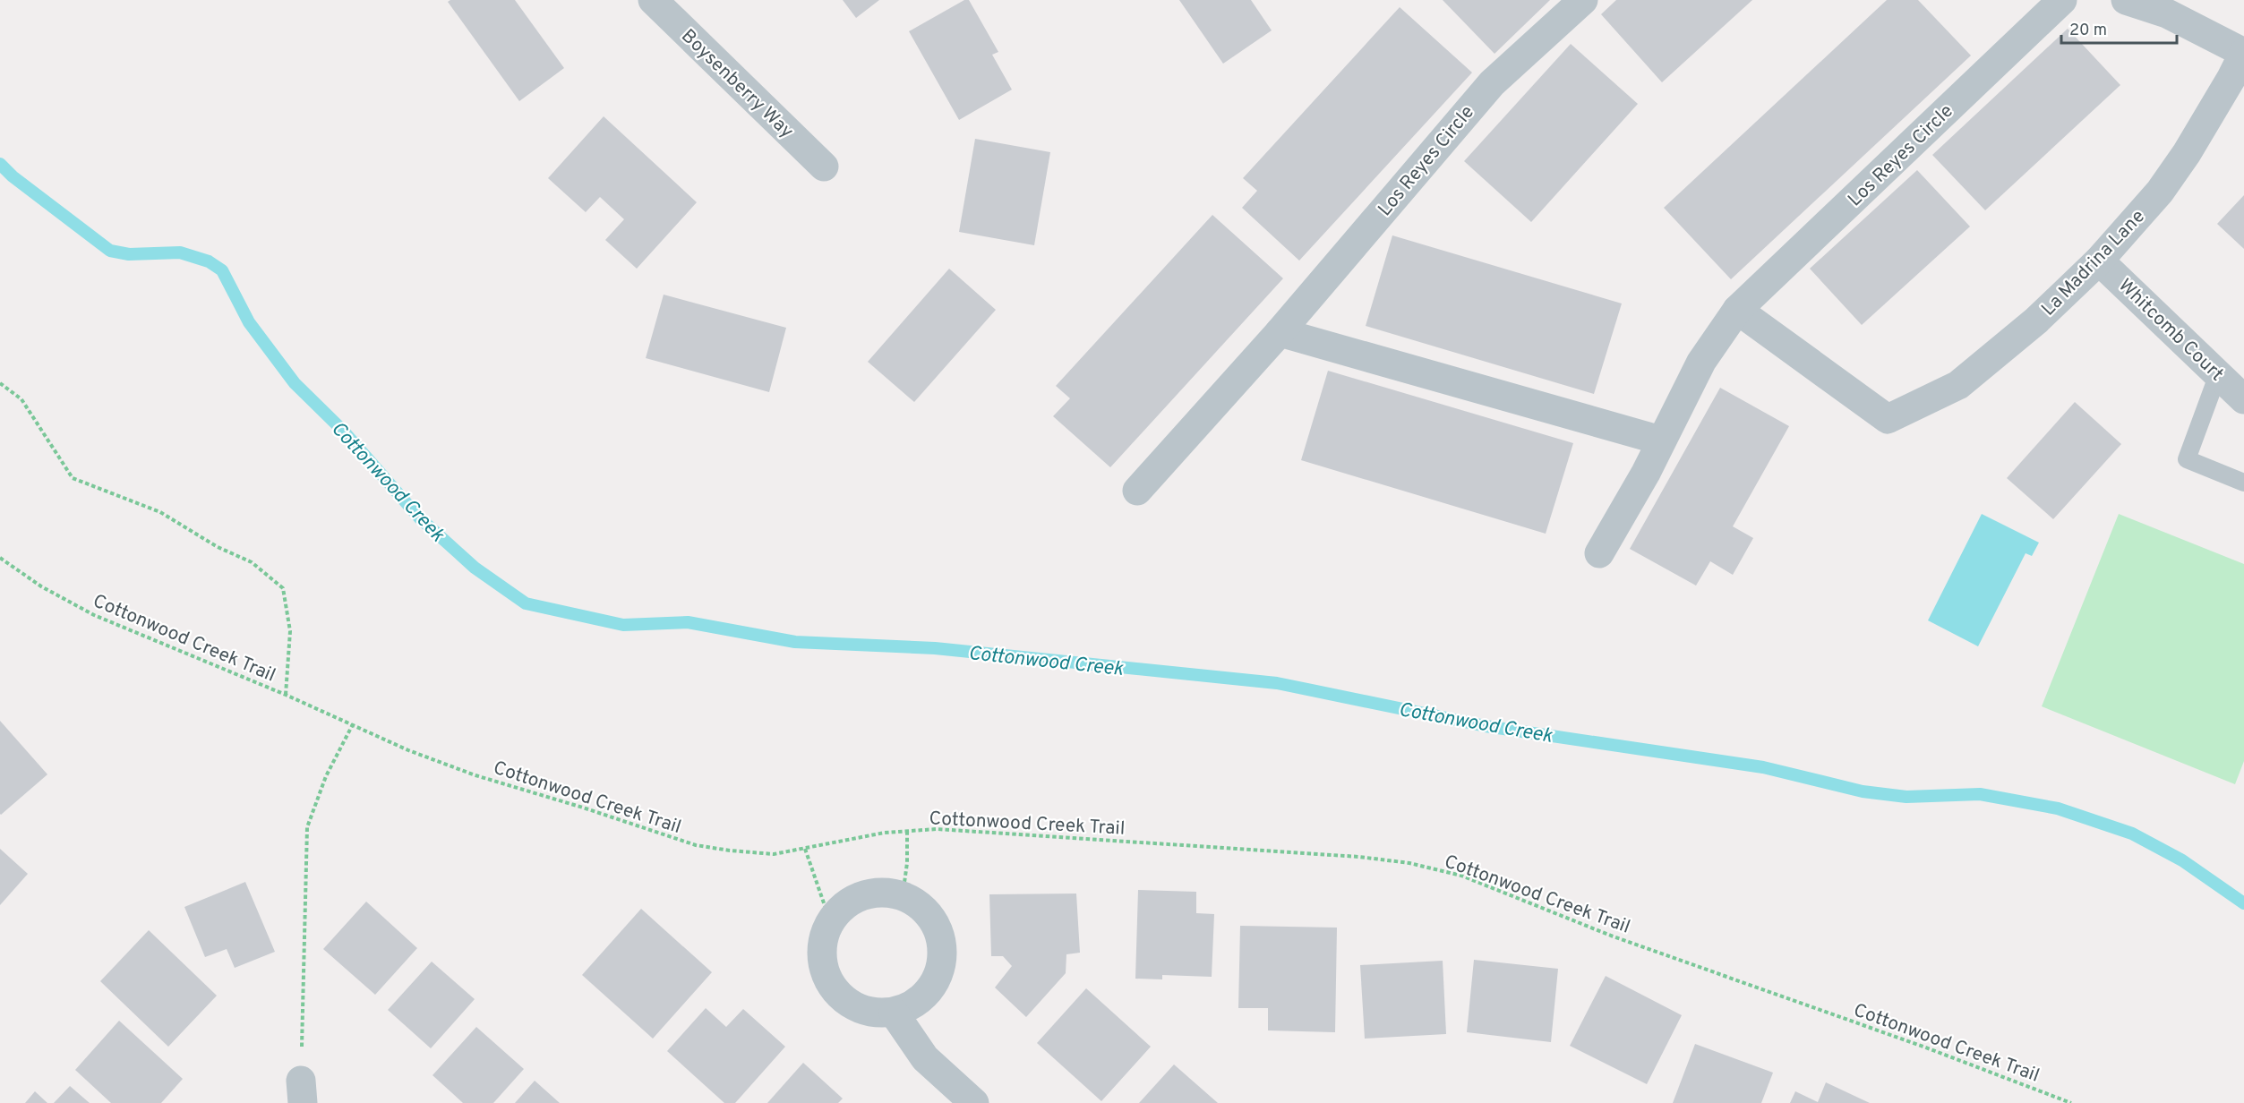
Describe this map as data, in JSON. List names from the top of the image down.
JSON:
{
  "streets": {
    "street": [
      "Boysenberry Way",
      "Los Reyes Circle",
      "La Madrina Lane",
      "Whitcomb Court"
    ],
    "path": ["Cottonwood Creek Trail"]
  },
  "crossings": [
    ["Los Reyes Circle", "La Madrina Lane"],
    ["La Madrina Lane", "Whitcomb Court"]
  ],
  "water": ["Cottonwood Creek"],
  "scale_bar": "20 m"
}
